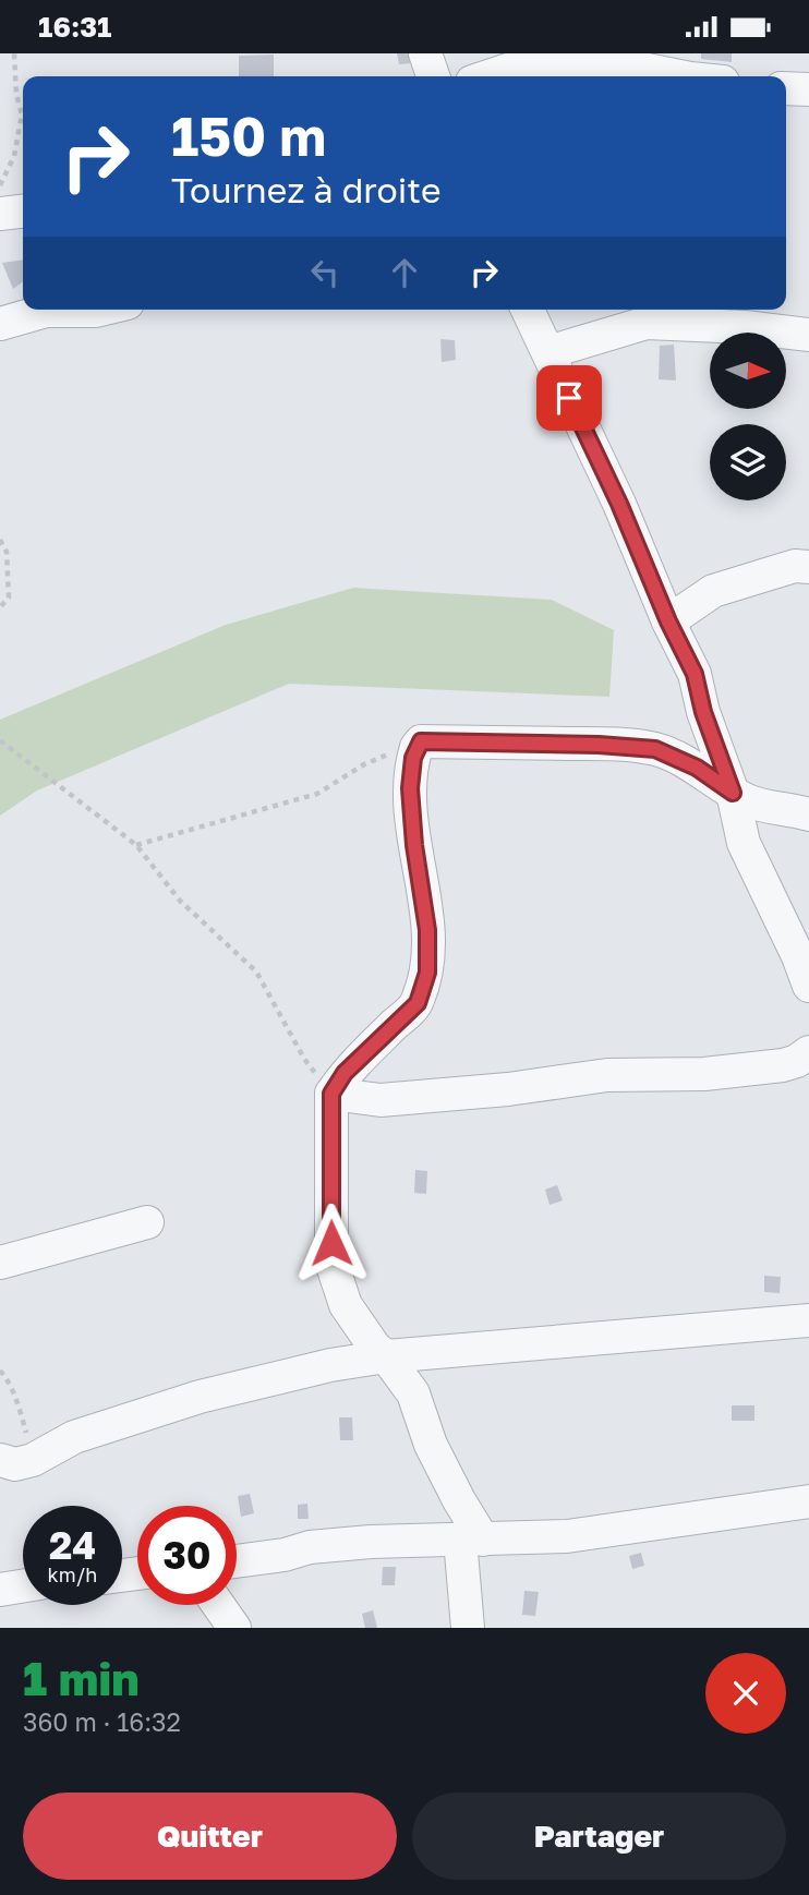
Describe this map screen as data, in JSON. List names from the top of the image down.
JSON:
{
  "north": "right",
  "page": {
    "status": "16:31",
    "turn": ["150 m", "Tournez à droite"],
    "speed": "24 km/h",
    "limit": "30",
    "heading": ["1 min", "360 m · 16:32"],
    "buttons": ["Quitter", "Partager"]
  }
}
